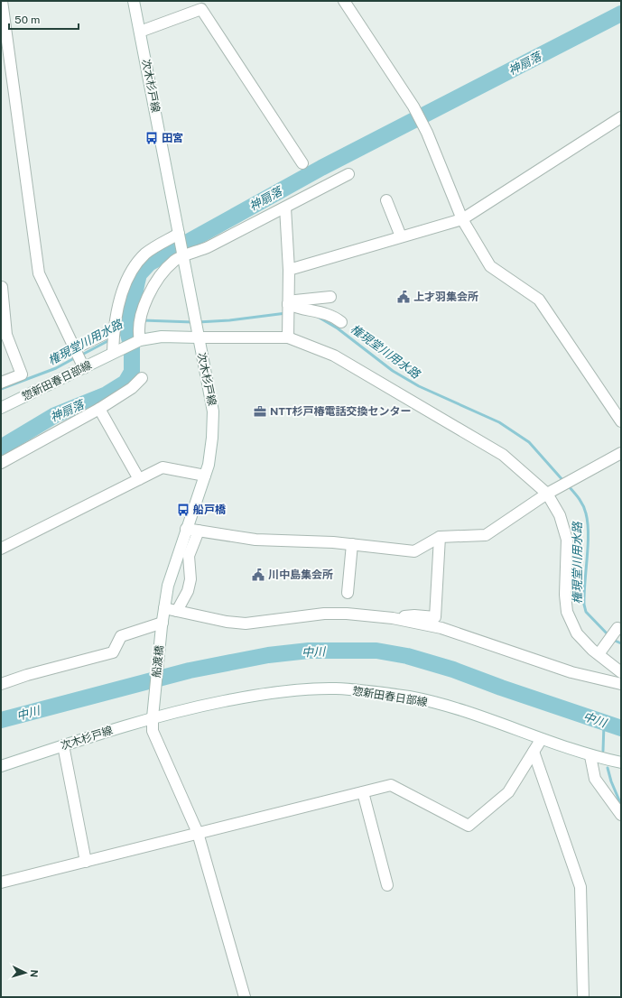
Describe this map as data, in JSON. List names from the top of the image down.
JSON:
{
  "streets": {
    "street": ["次木杉戸線", "惣新田春日部線", "船渡橋"]
  },
  "crossings": [
    ["次木杉戸線", "惣新田春日部線"],
    ["次木杉戸線", "船渡橋"],
    ["惣新田春日部線", "船渡橋"]
  ],
  "water": ["神扇落", "権現堂川用水路", "中川"],
  "places": {
    "bus stop": ["田宮", "船戸橋"],
    "public building": ["上才羽集会所", "川中島集会所"],
    "office": ["NTT杉戸椿電話交換センター"]
  },
  "scale_bar": "50 m",
  "north": "right"
}
